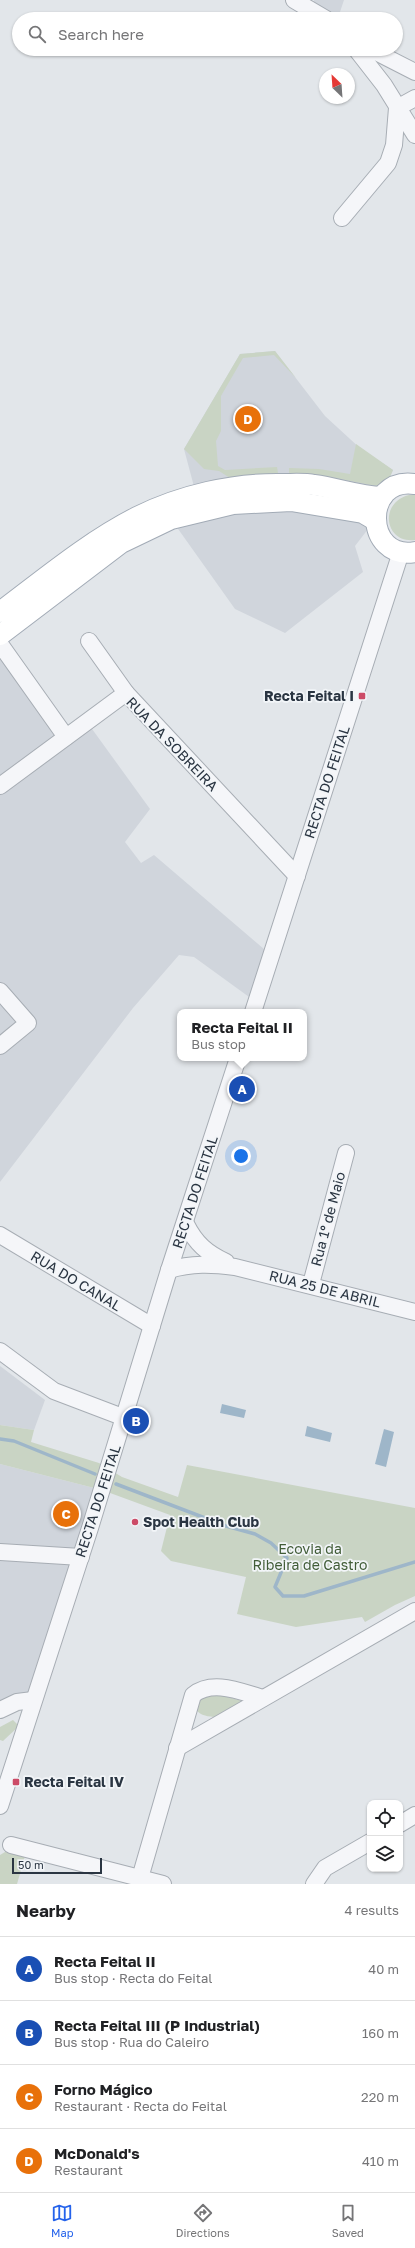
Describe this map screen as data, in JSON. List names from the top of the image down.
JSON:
{
  "streets": {
    "street": [
      "RUA DA SOBREIRA",
      "RECTA DO FEITAL",
      "Rua 1º de Maio",
      "RUA DO CANAL",
      "RUA 25 DE ABRIL"
    ]
  },
  "crossings": [
    ["RUA DA SOBREIRA", "RECTA DO FEITAL"],
    ["RECTA DO FEITAL", "RUA DO CANAL"],
    ["RECTA DO FEITAL", "RUA 25 DE ABRIL"],
    ["Rua 1º de Maio", "RUA 25 DE ABRIL"]
  ],
  "parks": ["Ecovia da Ribeira de Castro"],
  "places": {
    "transit": ["Recta Feital I", "Recta Feital IV"],
    "other": ["Spot Health Club"]
  },
  "scale_bar": "50 m",
  "north": "top left",
  "page": {
    "search": "Search here",
    "pins": [
      "D",
      "A",
      "B",
      "C"
    ],
    "popup": ["Recta Feital II", "Bus stop"],
    "scale": "50 m",
    "heading": ["Nearby", "4 results"],
    "list": [
      {
        "mark": "A",
        "name": "Recta Feital II",
        "note": "Bus stop · Recta do Feital",
        "value": "40 m"
      },
      {
        "mark": "B",
        "name": "Recta Feital III (P Industrial)",
        "note": "Bus stop · Rua do Caleiro",
        "value": "160 m"
      },
      {
        "mark": "C",
        "name": "Forno Mágico",
        "note": "Restaurant · Recta do Feital",
        "value": "220 m"
      },
      {
        "mark": "D",
        "name": "McDonald's",
        "note": "Restaurant",
        "value": "410 m"
      }
    ],
    "nav": ["Map", "Directions", "Saved"]
  }
}
